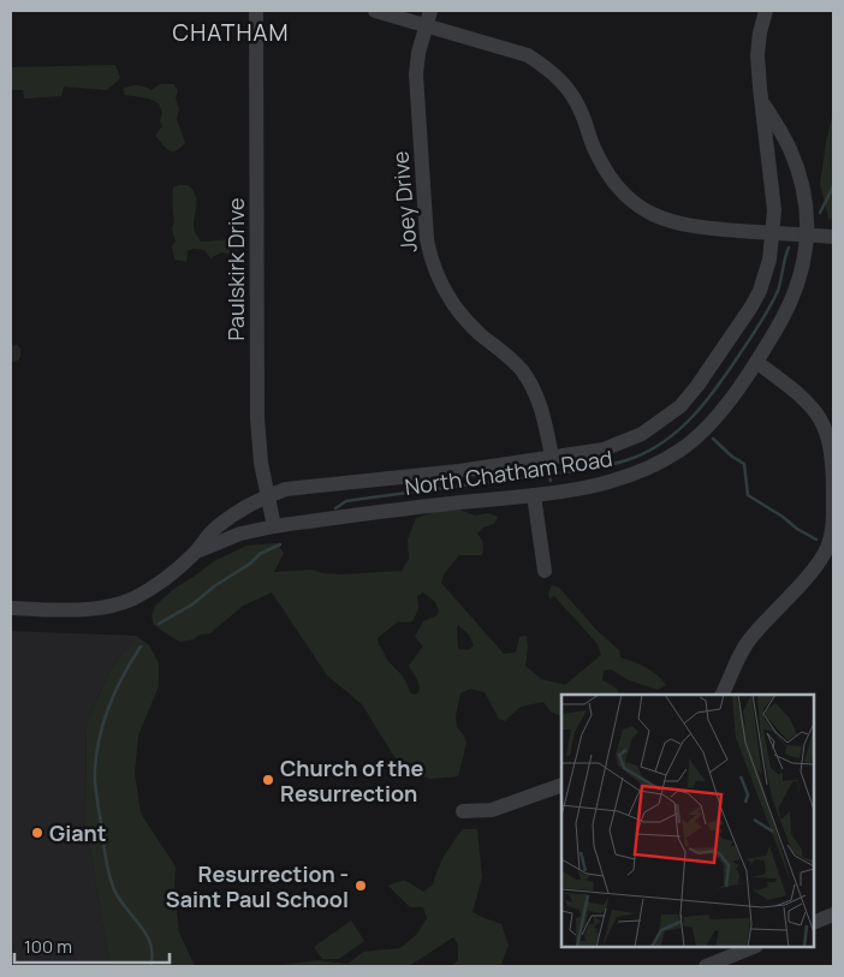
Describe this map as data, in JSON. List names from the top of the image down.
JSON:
{
  "streets": {
    "street": ["Joey Drive", "Paulskirk Drive", "North Chatham Road"]
  },
  "crossings": [
    ["Joey Drive", "North Chatham Road"],
    ["Paulskirk Drive", "North Chatham Road"]
  ],
  "districts": ["CHATHAM"],
  "places": ["Church of the Resurrection", "Giant", "Resurrection - Saint Paul School"],
  "scale_bar": "100 m"
}
